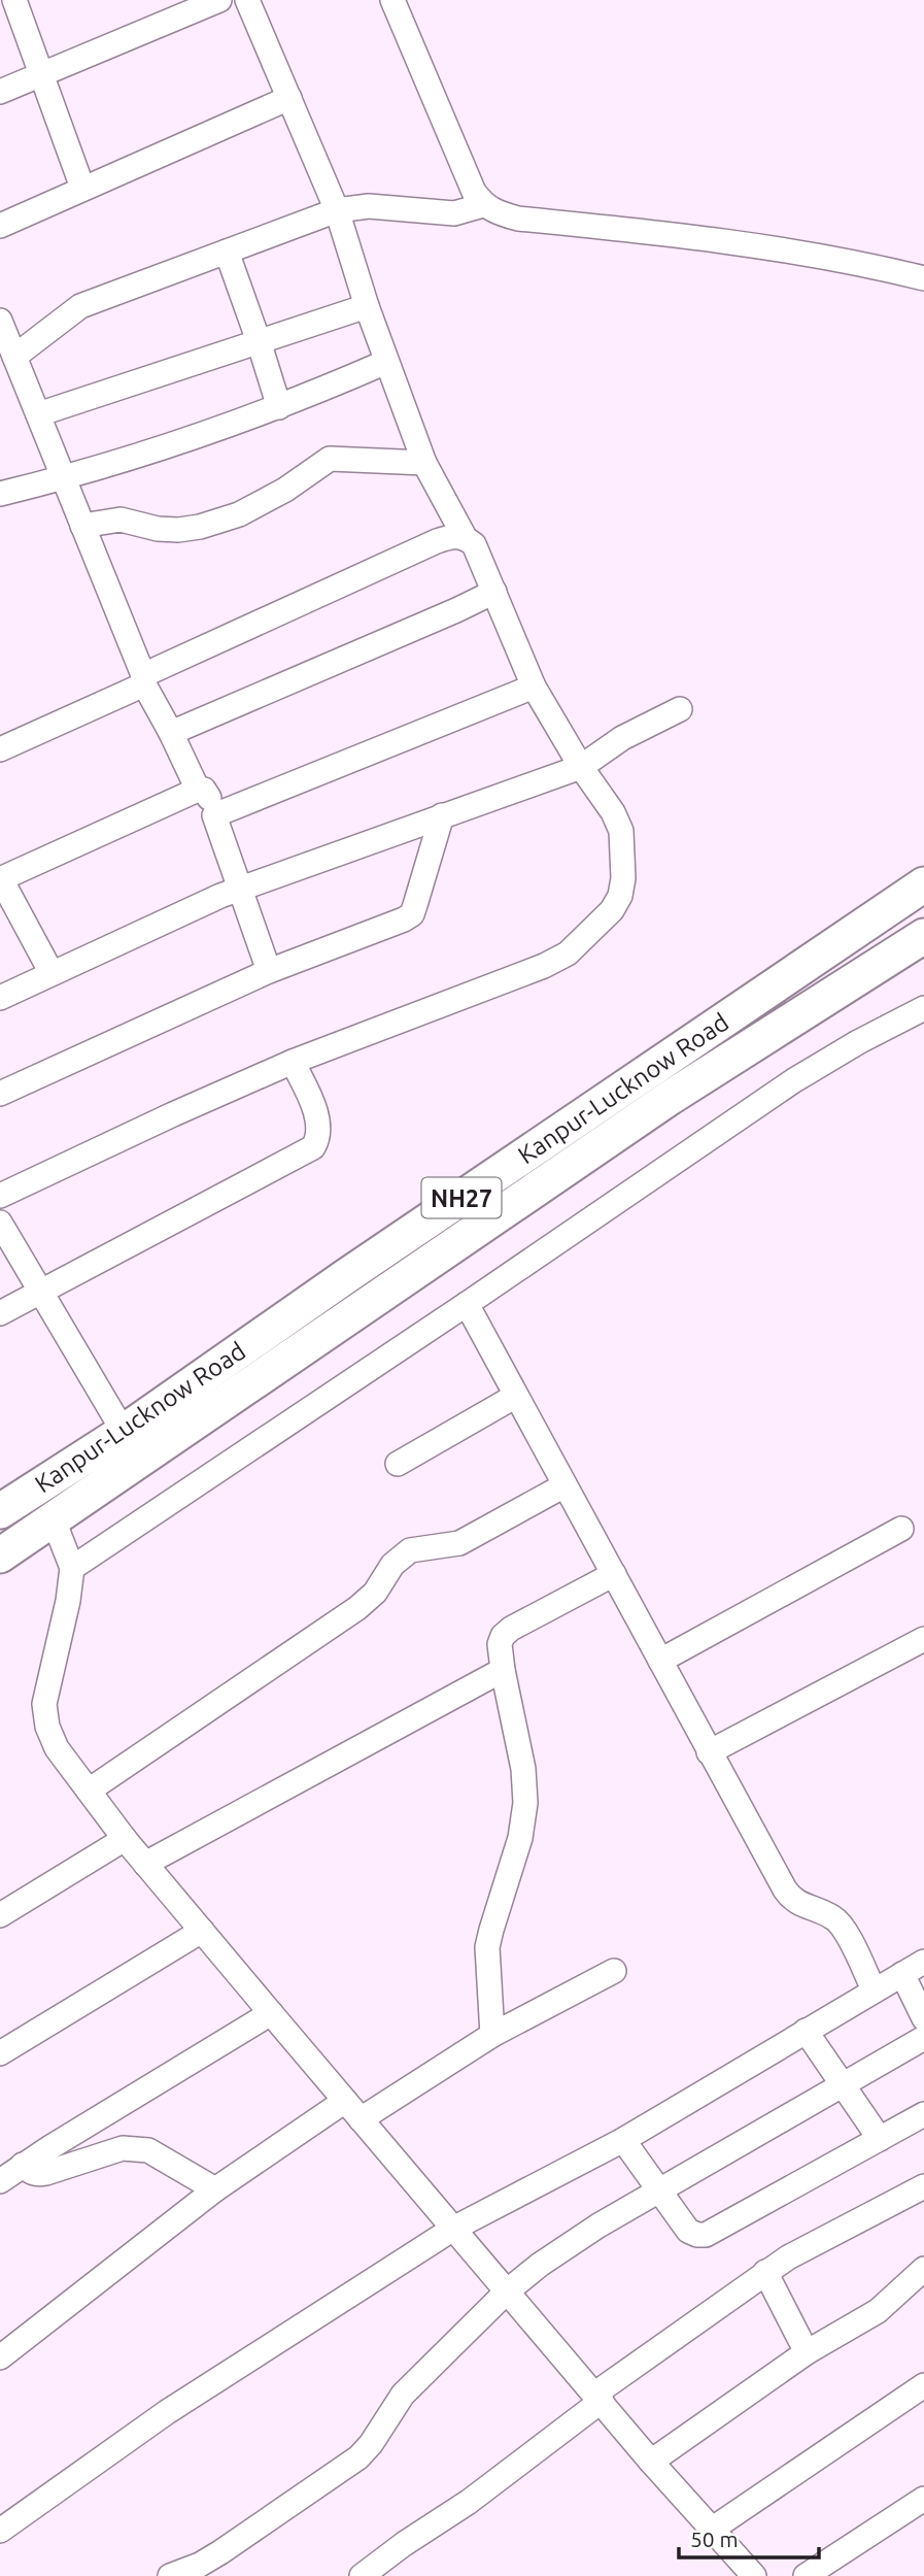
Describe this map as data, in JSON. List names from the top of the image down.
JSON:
{
  "streets": {
    "highway": ["Kanpur-Lucknow Road", "NH27"]
  },
  "scale_bar": "50 m"
}
